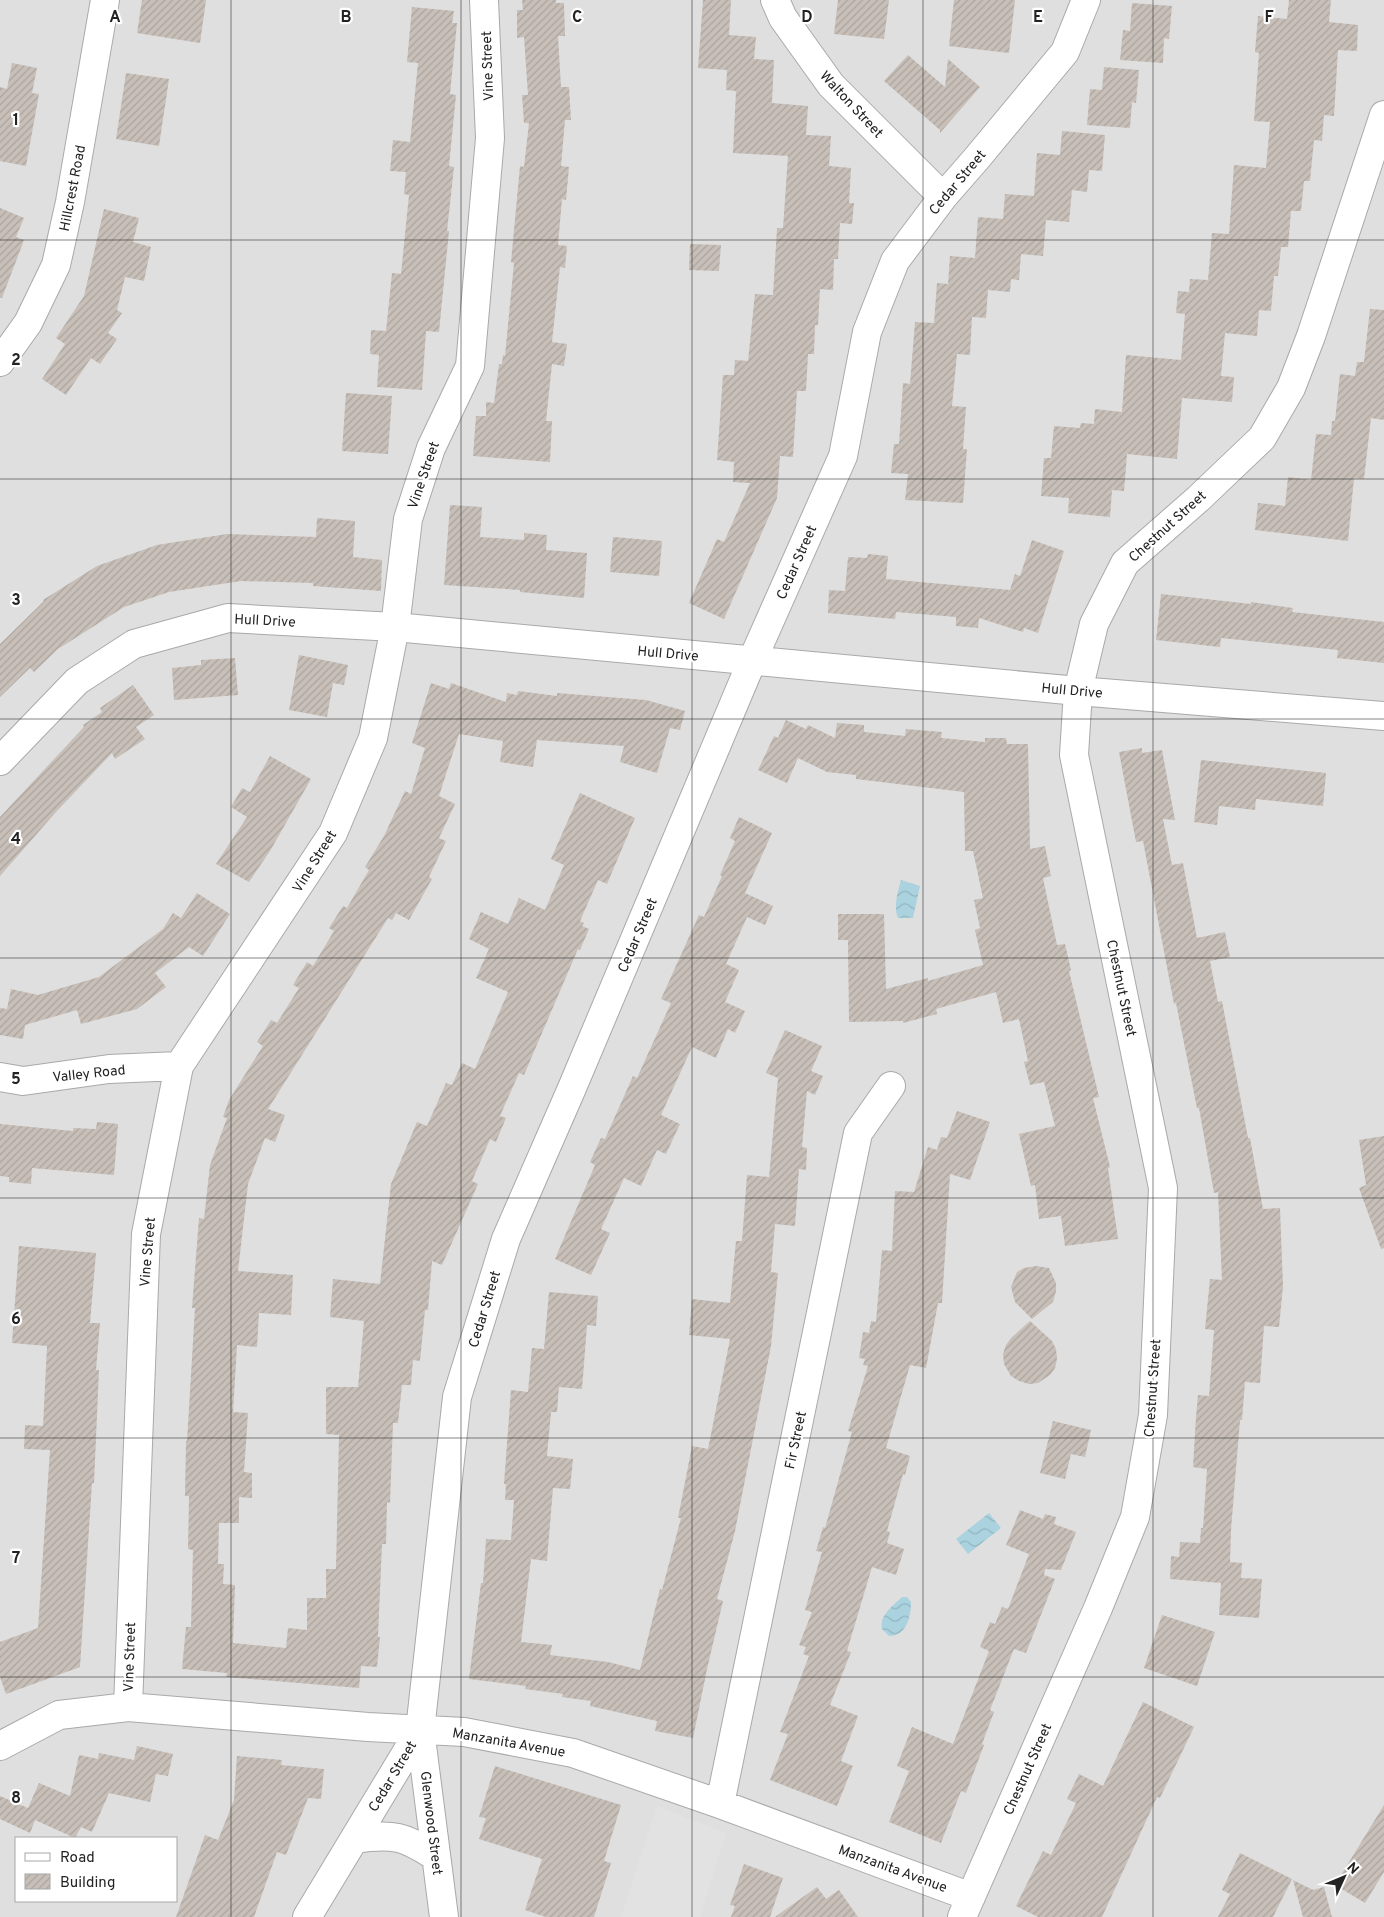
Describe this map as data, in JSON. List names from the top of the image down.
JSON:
{
  "streets": {
    "street": [
      "Vine Street",
      "Walton Street",
      "Cedar Street",
      "Hillcrest Road",
      "Chestnut Street",
      "Hull Drive",
      "Valley Road",
      "Fir Street",
      "Manzanita Avenue",
      "Glenwood Street"
    ]
  },
  "crossings": [
    ["Vine Street", "Hull Drive"],
    ["Vine Street", "Valley Road"],
    ["Vine Street", "Manzanita Avenue"],
    ["Walton Street", "Cedar Street"],
    ["Cedar Street", "Hull Drive"],
    ["Cedar Street", "Manzanita Avenue"],
    ["Cedar Street", "Glenwood Street"],
    ["Chestnut Street", "Hull Drive"],
    ["Chestnut Street", "Manzanita Avenue"],
    ["Fir Street", "Manzanita Avenue"],
    ["Manzanita Avenue", "Glenwood Street"]
  ],
  "legend": ["Road", "Building"],
  "north": "top right",
  "grid": {
    "columns": [
      "A",
      "B",
      "C",
      "D",
      "E",
      "F"
    ],
    "rows": [
      "1",
      "2",
      "3",
      "4",
      "5",
      "6",
      "7",
      "8"
    ]
  }
}
